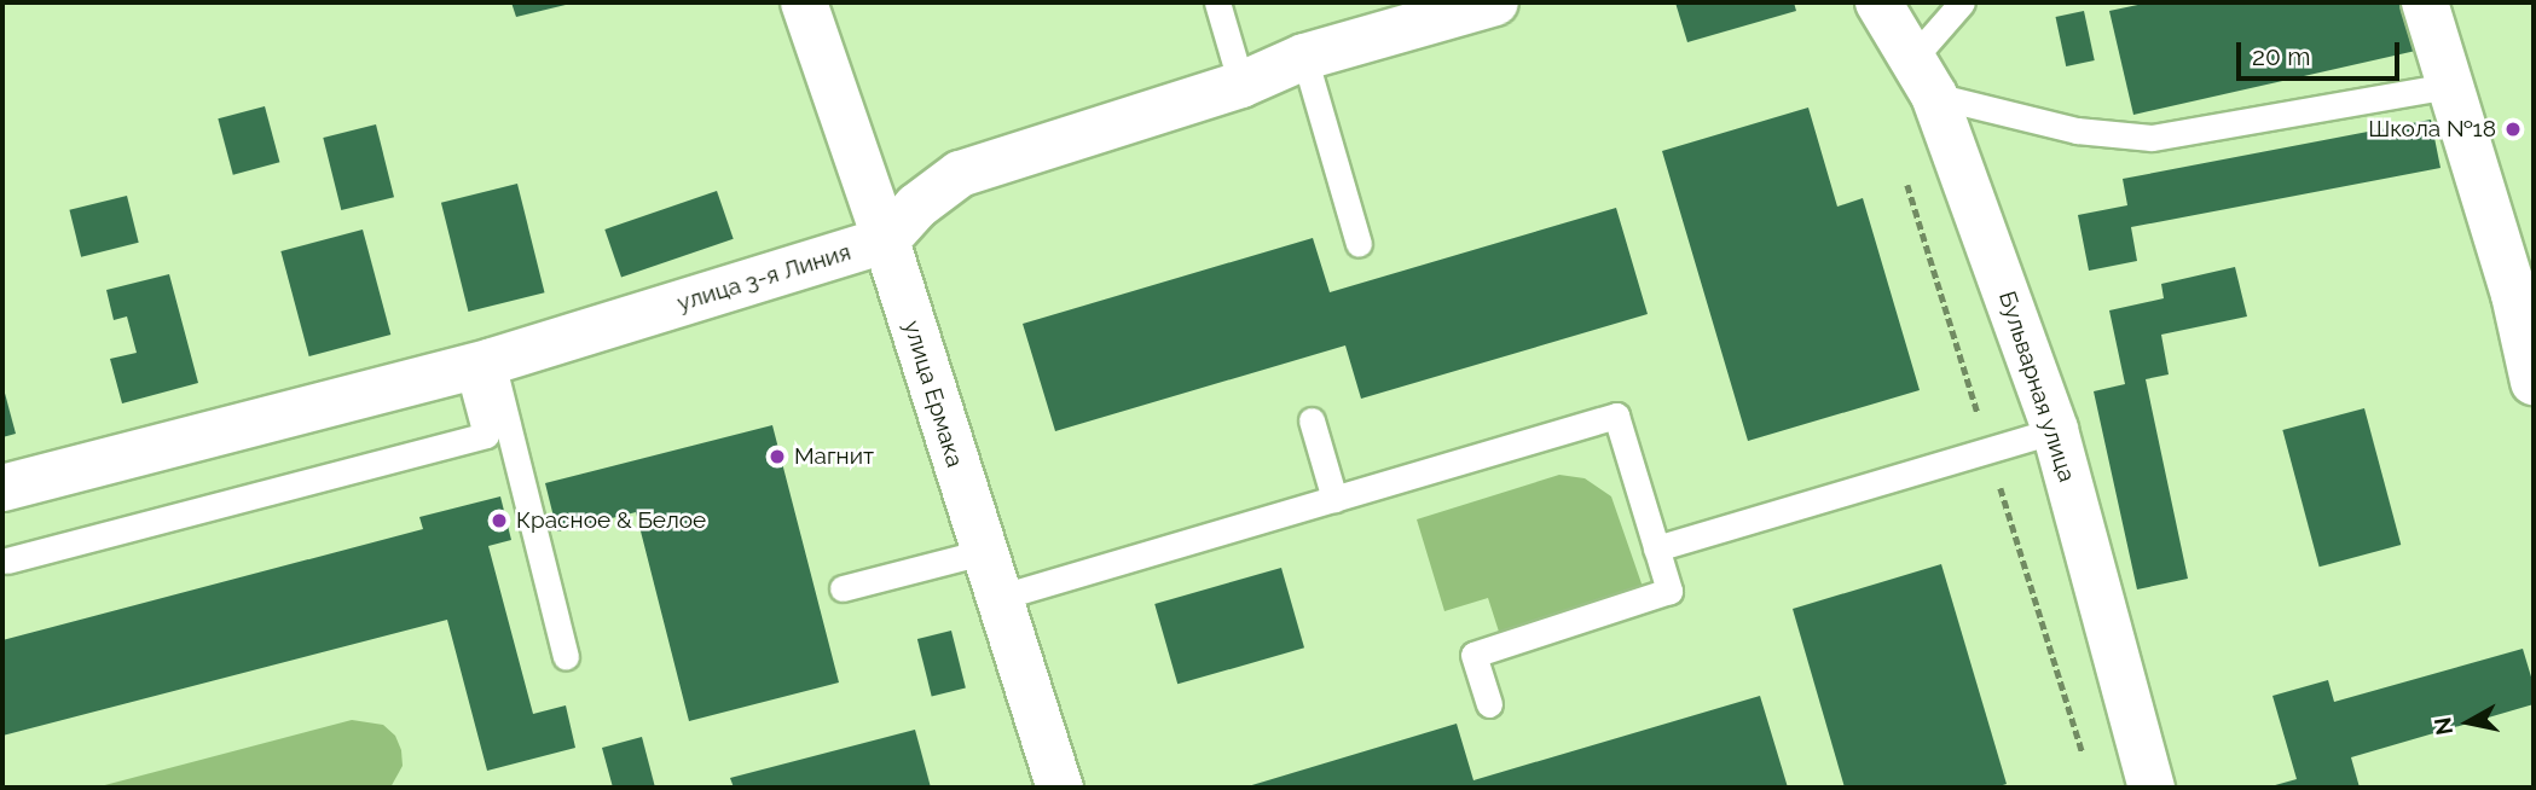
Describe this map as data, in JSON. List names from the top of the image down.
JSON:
{
  "streets": {
    "street": ["улица 3-я Линия", "Бульварная улица", "улица Ермака"]
  },
  "crossings": [
    ["улица 3-я Линия", "улица Ермака"]
  ],
  "places": ["Школа №18", "Магнит", "Красное & Белое"],
  "scale_bar": "20 m",
  "north": "left"
}
